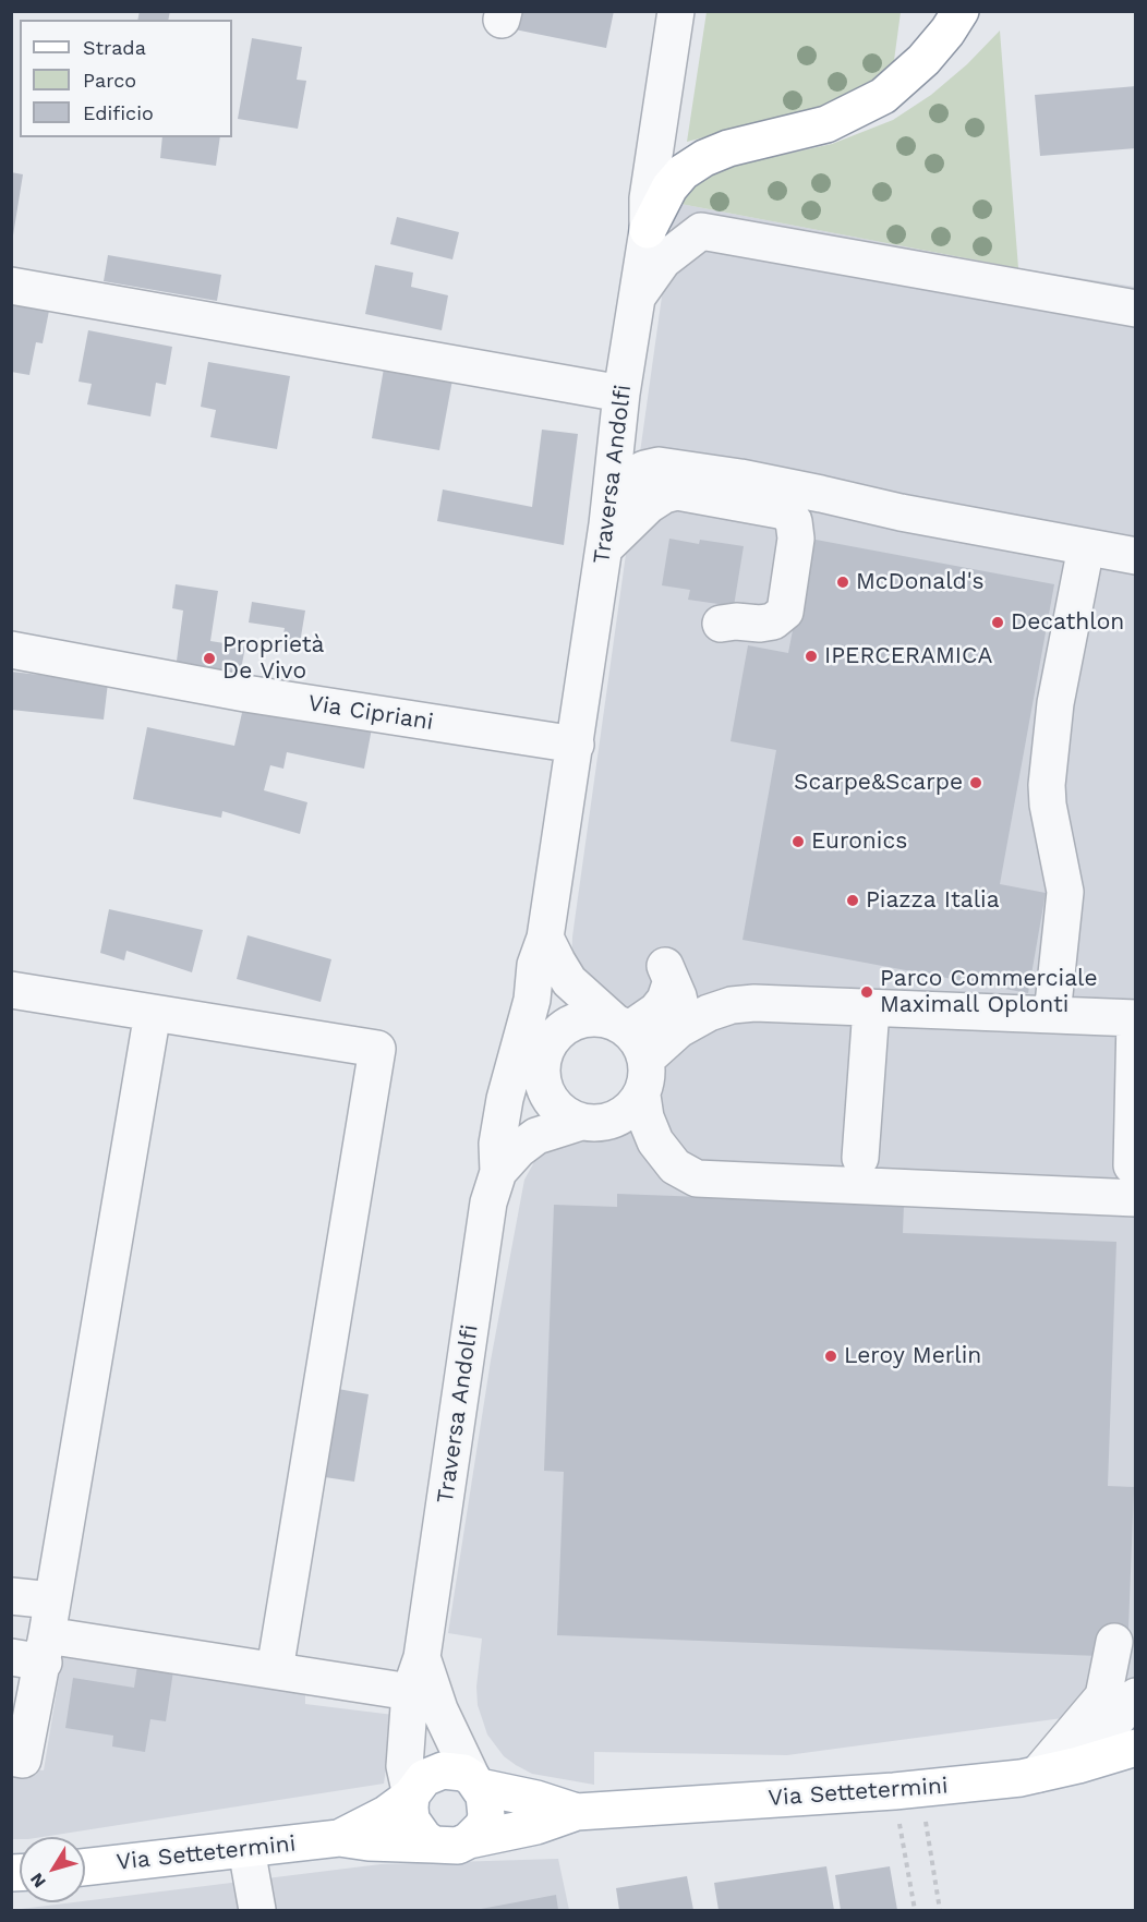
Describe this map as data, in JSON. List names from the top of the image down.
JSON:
{
  "streets": {
    "main road": ["Via Settetermini"],
    "street": ["Traversa Andolfi", "Via Cipriani"]
  },
  "crossings": [
    ["Traversa Andolfi", "Via Cipriani"],
    ["Traversa Andolfi", "Via Settetermini"]
  ],
  "places": [
    "McDonald's",
    "Decathlon",
    "IPERCERAMICA",
    "Proprietà De Vivo",
    "Scarpe&Scarpe",
    "Euronics",
    "Piazza Italia",
    "Parco Commerciale Maximall Oplonti",
    "Leroy Merlin"
  ],
  "legend": ["Strada", "Parco", "Edificio"],
  "north": "bottom left"
}
